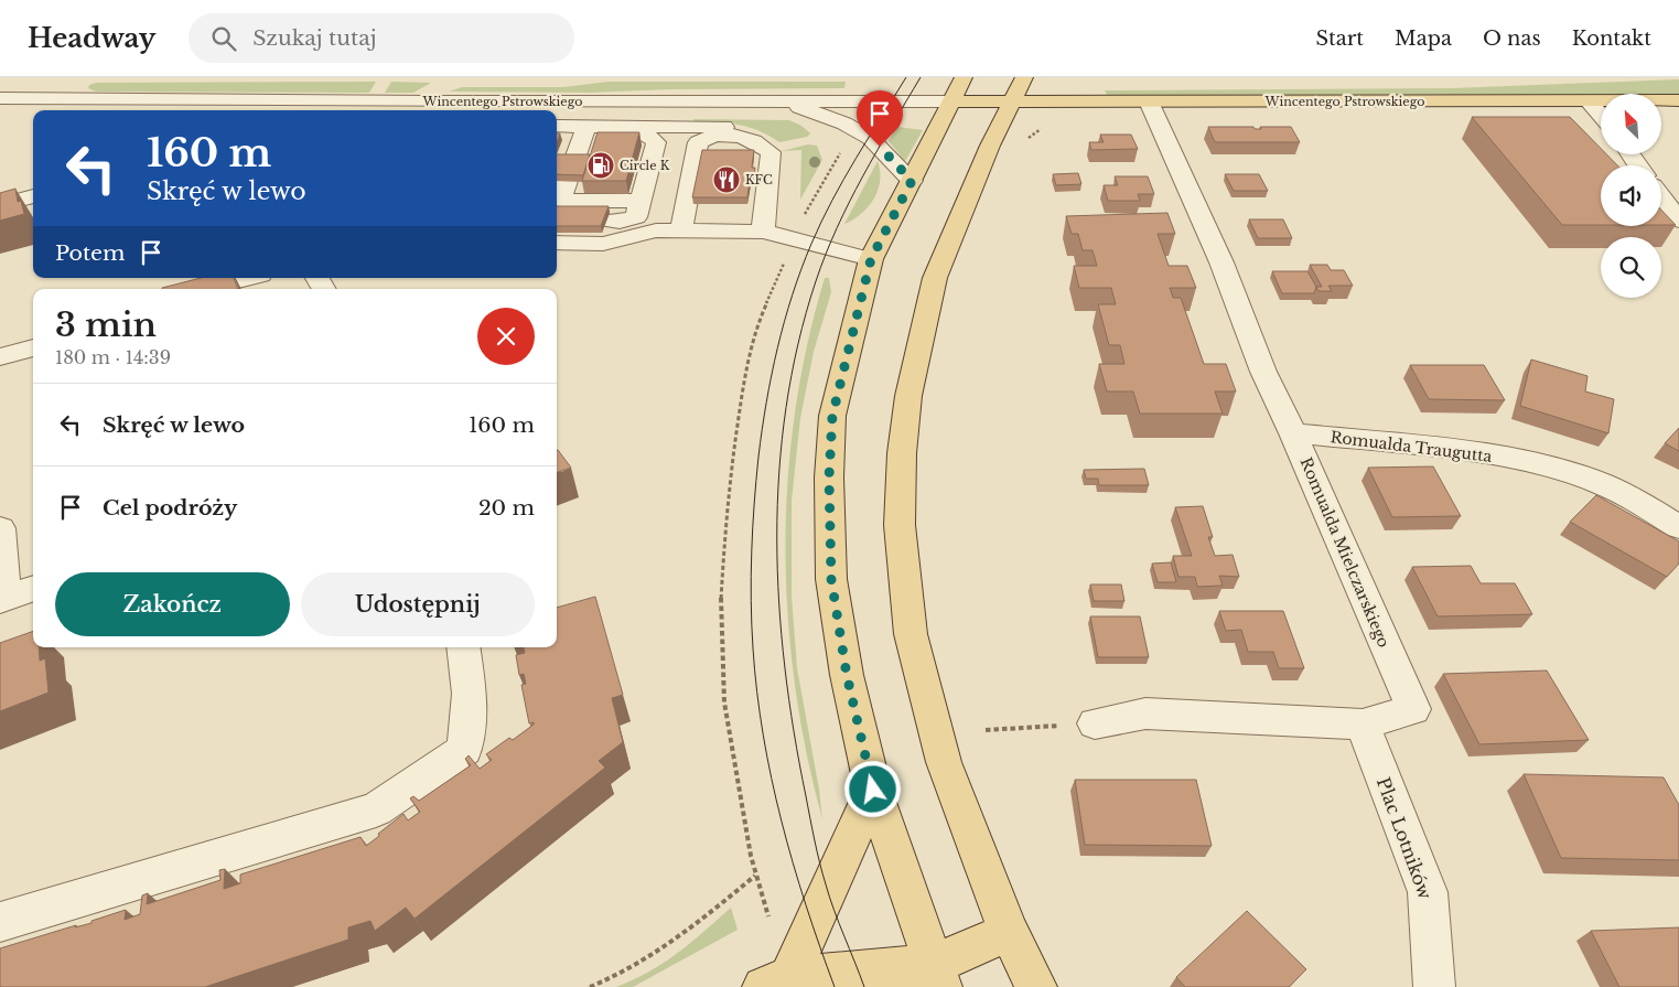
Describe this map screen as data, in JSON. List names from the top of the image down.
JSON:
{
  "streets": {
    "main road": ["Wincentego Pstrowskiego"],
    "street": ["Romualda Traugutta", "Romualda Mielczarskiego", "Plac Lotników"]
  },
  "crossings": [
    ["Wincentego Pstrowskiego", "Romualda Mielczarskiego"],
    ["Romualda Traugutta", "Romualda Mielczarskiego"],
    ["Romualda Mielczarskiego", "Plac Lotników"]
  ],
  "places": {
    "fuel station": ["Circle K"],
    "restaurant": ["KFC"]
  },
  "north": "top left",
  "page": {
    "header": "Headway",
    "search": "Szukaj tutaj",
    "nav": [
      "Start",
      "Mapa",
      "O nas",
      "Kontakt"
    ],
    "turn": ["160 m", "Skręć w lewo"],
    "then": "Potem",
    "heading": ["3 min", "180 m · 14:39"],
    "list": [
      {
        "name": "Skręć w lewo",
        "value": "160 m"
      },
      {
        "name": "Cel podróży",
        "value": "20 m"
      }
    ],
    "buttons": ["Zakończ", "Udostępnij"]
  }
}
